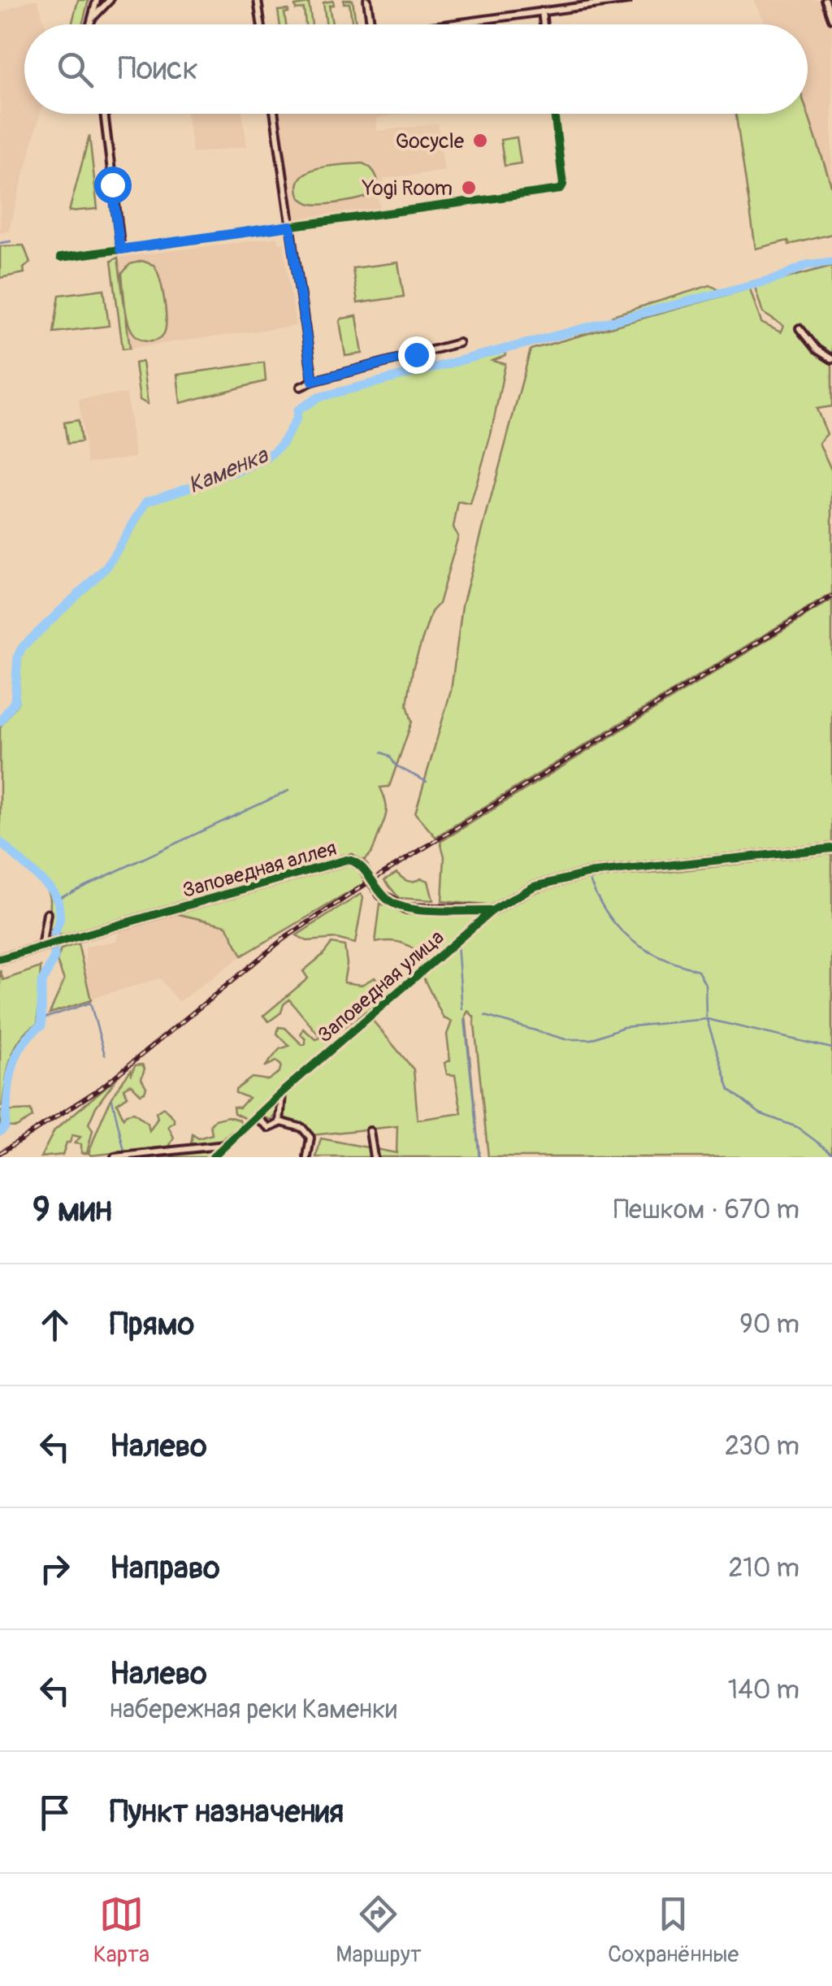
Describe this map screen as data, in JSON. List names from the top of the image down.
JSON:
{
  "streets": {
    "street": ["Заповедная аллея", "Заповедная улица"]
  },
  "crossings": [
    ["Заповедная аллея", "Заповедная улица"]
  ],
  "water": ["Каменка"],
  "places": ["Gocycle", "Yogi Room"],
  "page": {
    "search": "Поиск",
    "heading": ["9 мин", "Пешком · 670 m"],
    "list": [
      ["Прямо", "90 m"],
      ["Налево", "230 m"],
      ["Направо", "210 m"],
      ["Налево", "набережная реки Каменки", "140 m"],
      "Пункт назначения"
    ],
    "nav": ["Карта", "Маршрут", "Сохранённые"]
  }
}
